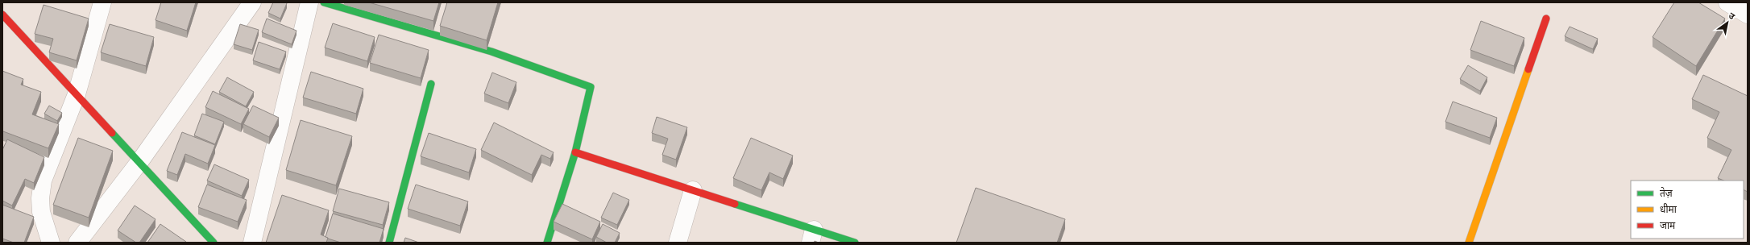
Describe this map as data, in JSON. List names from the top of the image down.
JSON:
{
  "legend": ["तेज़", "धीमा", "जाम"],
  "north": "top right"
}
